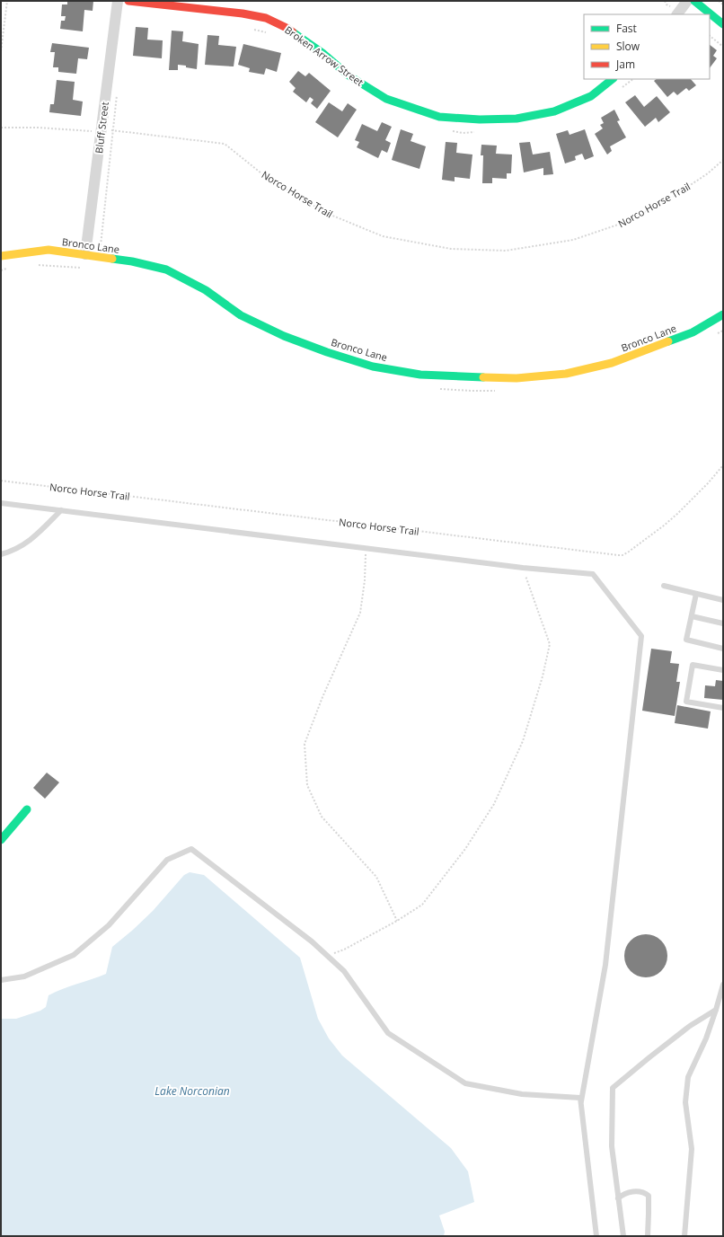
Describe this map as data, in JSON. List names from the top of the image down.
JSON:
{
  "streets": {
    "street": ["Broken Arrow Street", "Bluff Street", "Bronco Lane"],
    "path": ["Norco Horse Trail"]
  },
  "crossings": [
    ["Bluff Street", "Norco Horse Trail"],
    ["Bluff Street", "Bronco Lane"]
  ],
  "water": ["Lake Norconian"],
  "legend": ["Fast", "Slow", "Jam"]
}
